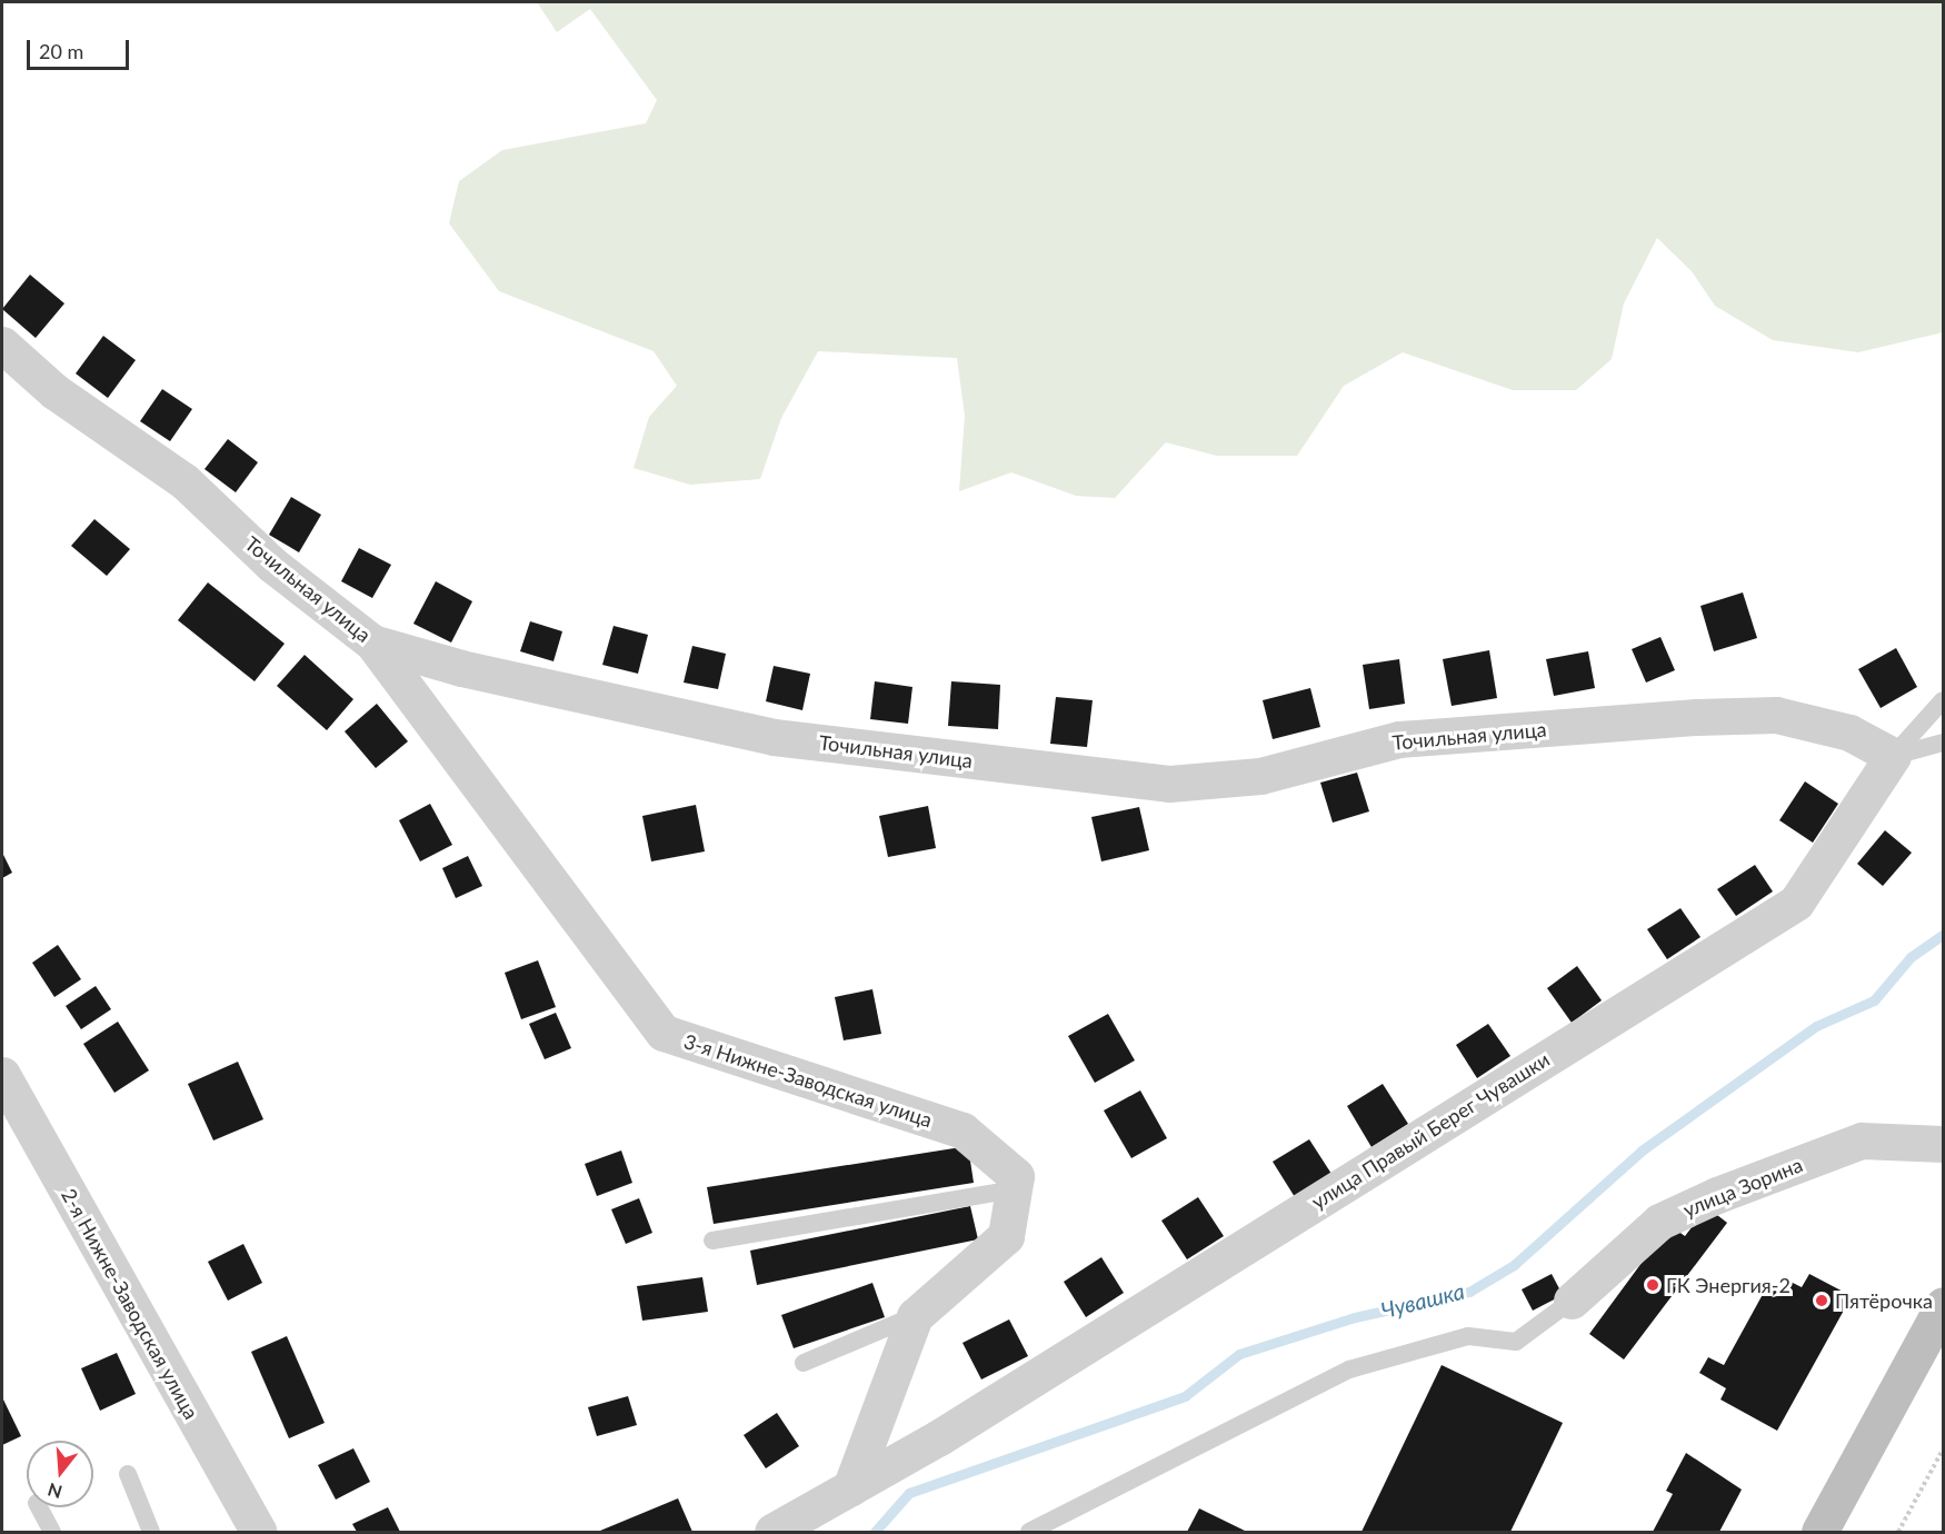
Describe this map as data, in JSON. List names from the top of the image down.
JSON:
{
  "streets": {
    "street": [
      "Точильная улица",
      "3-я Нижне-Заводская улица",
      "улица Правый Берег Чувашки",
      "улица Зорина",
      "2-я Нижне-Заводская улица"
    ]
  },
  "crossings": [
    ["Точильная улица", "3-я Нижне-Заводская улица"],
    ["Точильная улица", "улица Правый Берег Чувашки"]
  ],
  "water": ["Чувашка"],
  "places": ["ГК Энергия-2", "Пятёрочка"],
  "scale_bar": "20 m",
  "north": "bottom"
}
